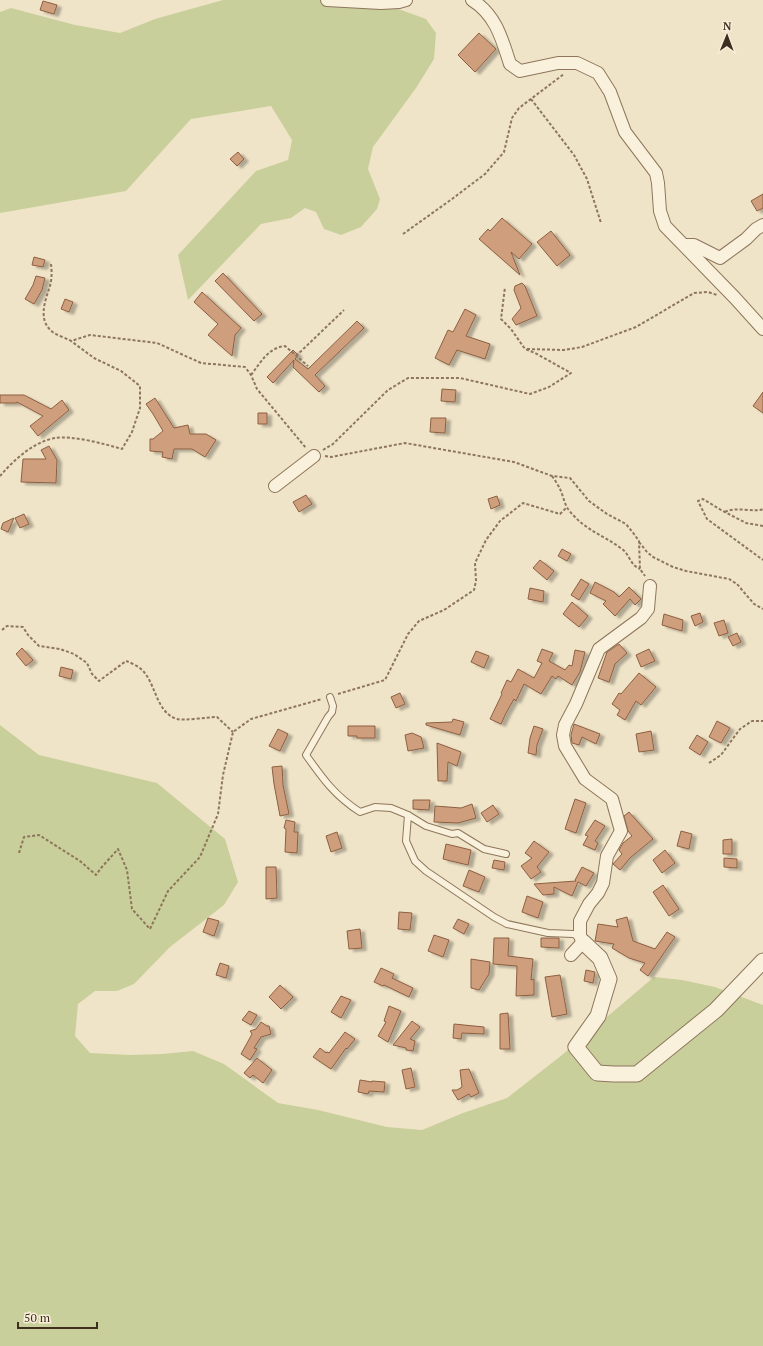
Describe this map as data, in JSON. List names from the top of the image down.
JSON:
{
  "scale_bar": "50 m",
  "north": "top"
}
